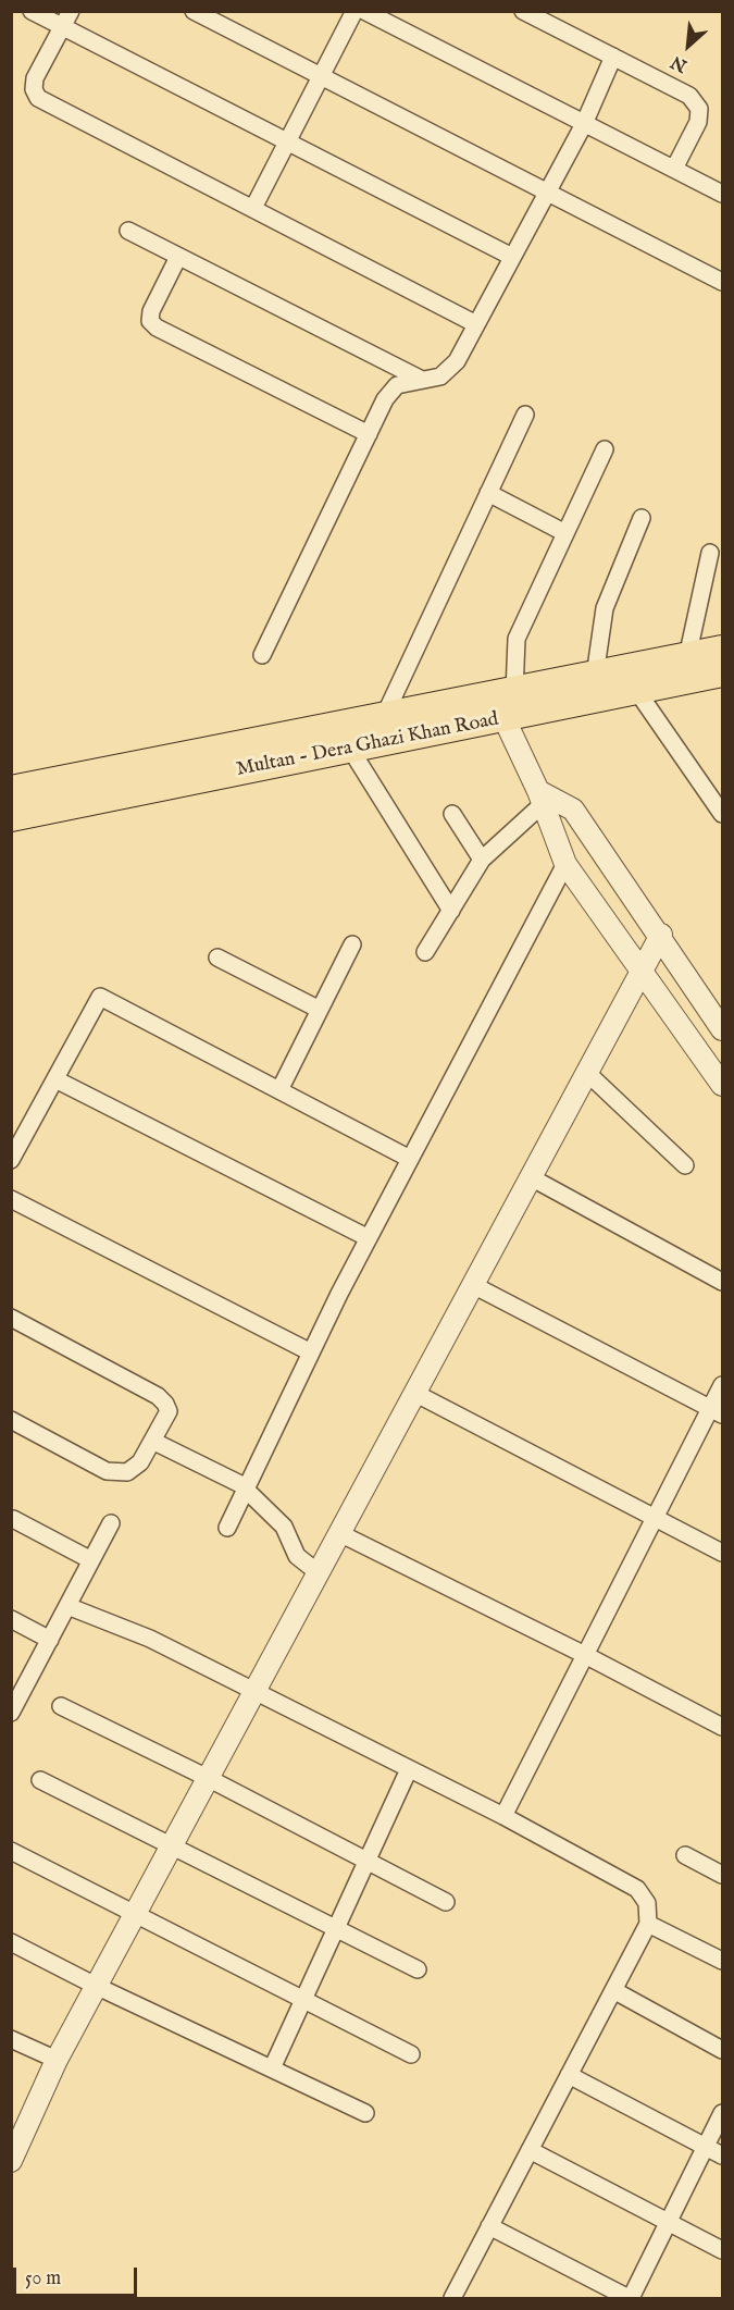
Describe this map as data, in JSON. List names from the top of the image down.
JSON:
{
  "streets": {
    "highway": ["Multan - Dera Ghazi Khan Road"]
  },
  "scale_bar": "50 m",
  "north": "bottom left"
}
